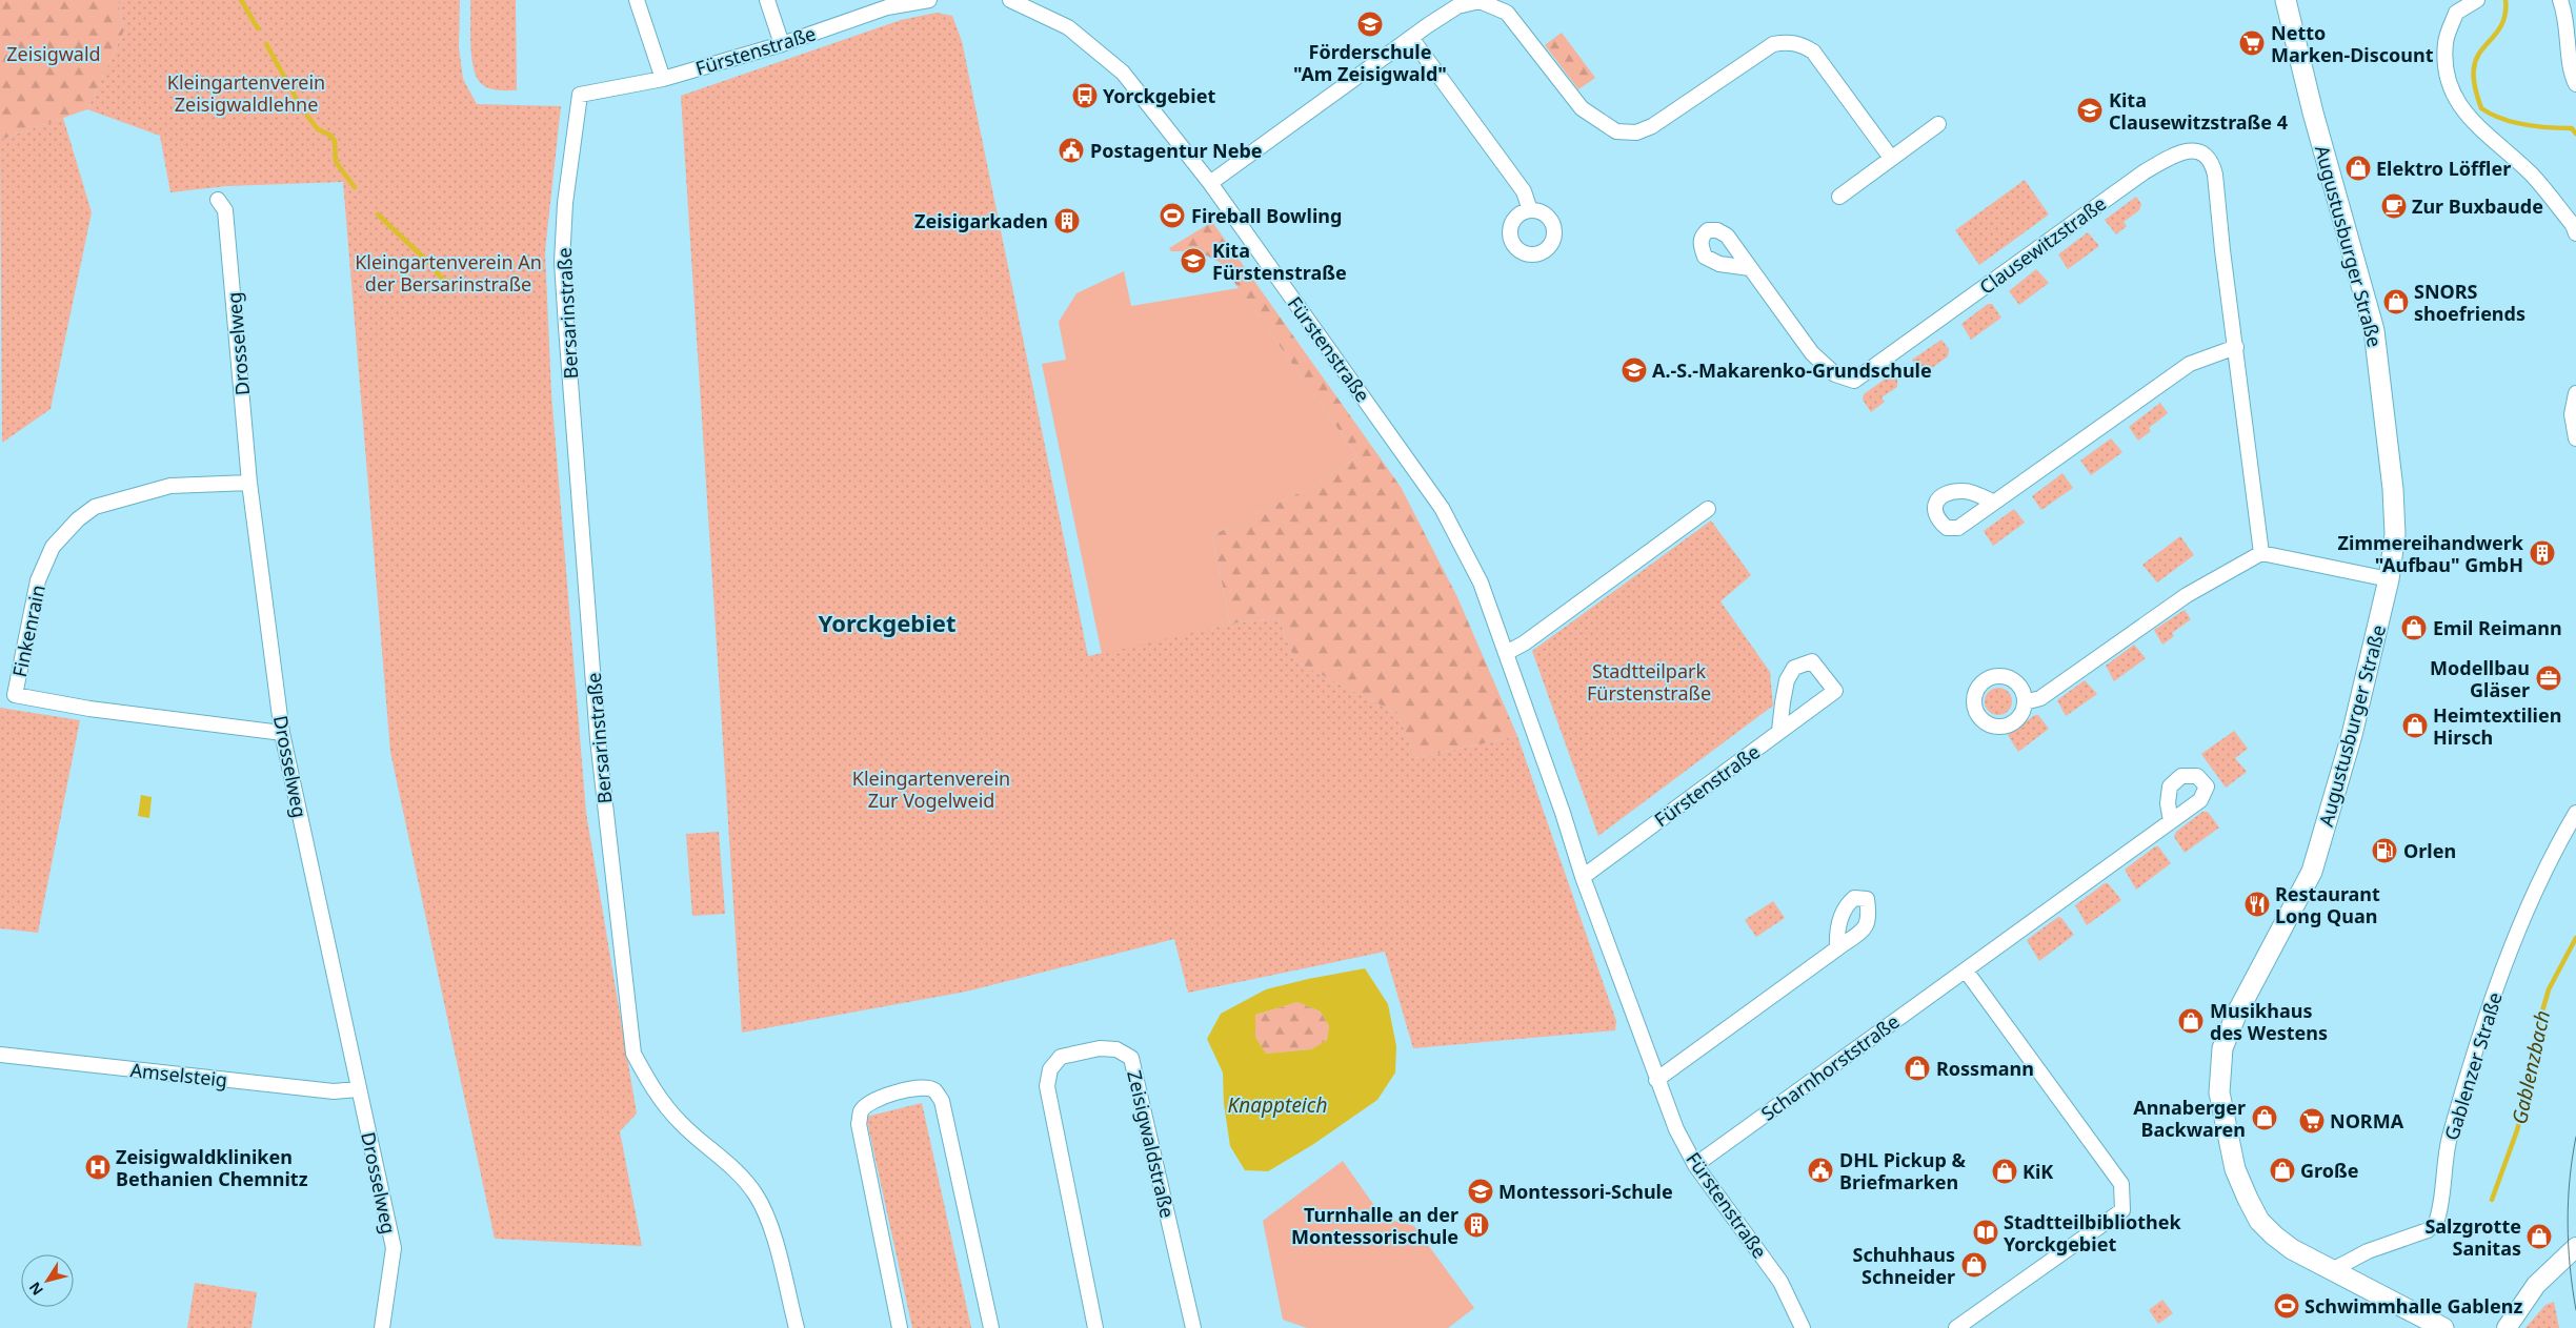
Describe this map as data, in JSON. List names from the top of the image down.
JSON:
{
  "streets": {
    "main road": ["Augustusburger Straße"],
    "street": [
      "Fürstenstraße",
      "Clausewitzstraße",
      "Bersarinstraße",
      "Drosselweg",
      "Finkenrain",
      "Gablenzer Straße",
      "Scharnhorststraße",
      "Amselsteig",
      "Zeisigwaldstraße"
    ]
  },
  "crossings": [
    ["Fürstenstraße", "Bersarinstraße"],
    ["Fürstenstraße", "Scharnhorststraße"],
    ["Augustusburger Straße", "Gablenzer Straße"],
    ["Drosselweg", "Finkenrain"],
    ["Drosselweg", "Amselsteig"]
  ],
  "districts": ["Yorckgebiet"],
  "water": ["Gablenzbach", "Knappteich"],
  "parks": [
    "Zeisigwald",
    "Kleingartenverein Zeisigwaldlehne",
    "Kleingartenverein An der Bersarinstraße",
    "Stadtteilpark Fürstenstraße",
    "Kleingartenverein Zur Vogelweid"
  ],
  "places": {
    "school or university": [
      "Förderschule \"Am Zeisigwald\"",
      "Kita Clausewitzstraße 4",
      "Kita Fürstenstraße",
      "A.-S.-Makarenko-Grundschule",
      "Montessori-Schule"
    ],
    "supermarket": ["Netto Marken-Discount", "NORMA"],
    "bus stop": ["Yorckgebiet"],
    "public building": ["Postagentur Nebe", "DHL Pickup & Briefmarken"],
    "shop": [
      "Elektro Löffler",
      "SNORS shoefriends",
      "Emil Reimann",
      "Heimtextilien Hirsch",
      "Musikhaus des Westens",
      "Rossmann",
      "Annaberger Backwaren",
      "Große",
      "KiK",
      "Salzgrotte Sanitas",
      "Schuhhaus Schneider"
    ],
    "cafe": ["Zur Buxbaude"],
    "sports": ["Fireball Bowling", "Schwimmhalle Gablenz"],
    "building": ["Zeisigarkaden", "Zimmereihandwerk \"Aufbau\" GmbH", "Turnhalle an der Montessorischule"],
    "office": ["Modellbau Gläser"],
    "fuel station": ["Orlen"],
    "restaurant": ["Restaurant Long Quan"],
    "hospital": ["Zeisigwaldkliniken Bethanien Chemnitz"],
    "library": ["Stadtteilbibliothek Yorckgebiet"]
  },
  "north": "bottom left"
}
